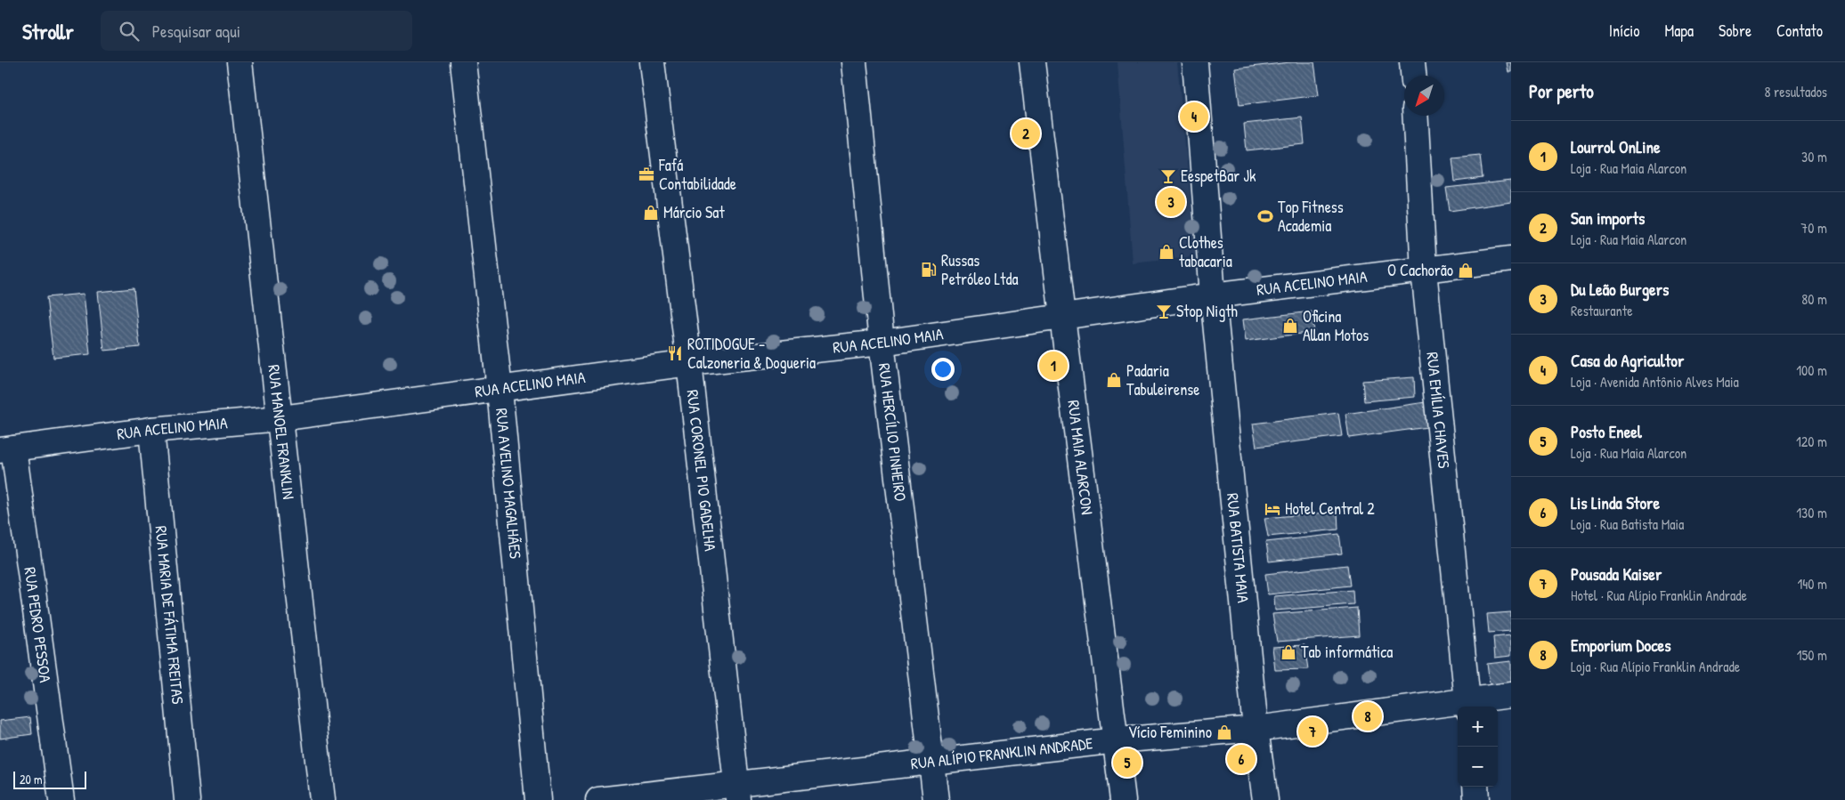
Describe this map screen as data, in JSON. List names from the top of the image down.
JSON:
{
  "streets": {
    "street": [
      "RUA ACELINO MAIA",
      "RUA EMÍLIA CHAVES",
      "RUA MANOEL FRANKLIN",
      "RUA HERCÍLIO PINHEIRO",
      "RUA MAIA ALARCON",
      "RUA CORONEL PIO GADELHA",
      "RUA AVELINO MAGALHÃES",
      "RUA BATISTA MAIA",
      "RUA MARIA DE FÁTIMA FREITAS",
      "RUA PEDRO PESSOA",
      "RUA ALÍPIO FRANKLIN ANDRADE"
    ]
  },
  "crossings": [
    ["RUA ACELINO MAIA", "RUA EMÍLIA CHAVES"],
    ["RUA ACELINO MAIA", "RUA MANOEL FRANKLIN"],
    ["RUA ACELINO MAIA", "RUA HERCÍLIO PINHEIRO"],
    ["RUA ACELINO MAIA", "RUA MAIA ALARCON"],
    ["RUA ACELINO MAIA", "RUA CORONEL PIO GADELHA"],
    ["RUA ACELINO MAIA", "RUA AVELINO MAGALHÃES"],
    ["RUA ACELINO MAIA", "RUA BATISTA MAIA"],
    ["RUA ACELINO MAIA", "RUA MARIA DE FÁTIMA FREITAS"],
    ["RUA ACELINO MAIA", "RUA PEDRO PESSOA"],
    ["RUA EMÍLIA CHAVES", "RUA ALÍPIO FRANKLIN ANDRADE"],
    ["RUA HERCÍLIO PINHEIRO", "RUA ALÍPIO FRANKLIN ANDRADE"],
    ["RUA MAIA ALARCON", "RUA ALÍPIO FRANKLIN ANDRADE"],
    ["RUA CORONEL PIO GADELHA", "RUA ALÍPIO FRANKLIN ANDRADE"],
    ["RUA BATISTA MAIA", "RUA ALÍPIO FRANKLIN ANDRADE"]
  ],
  "places": {
    "office": ["Fafá Contabilidade"],
    "bar": ["EespetBar Jk", "Stop Nigth"],
    "shop": [
      "Márcio Sat",
      "Clothes tabacaria",
      "O Cachorão",
      "Oficina Allan Motos",
      "Padaria Tabuleirense",
      "Tab informática",
      "Vício Feminino"
    ],
    "sports": ["Top Fitness Academia"],
    "fuel station": ["Russas Petróleo Ltda"],
    "restaurant": ["ROTIDOGUE - Calzoneria & Dogueria"],
    "hotel": ["Hotel Central 2"]
  },
  "scale_bar": "20 m",
  "north": "bottom left",
  "page": {
    "header": "Strollr",
    "search": "Pesquisar aqui",
    "nav": [
      "Início",
      "Mapa",
      "Sobre",
      "Contato"
    ],
    "heading": ["Por perto", "8 resultados"],
    "pins": [
      "4",
      "2",
      "3",
      "1",
      "8",
      "7",
      "6",
      "5"
    ],
    "list": [
      {
        "mark": "1",
        "name": "Lourrol OnLine",
        "note": "Loja · Rua Maia Alarcon",
        "value": "30 m"
      },
      {
        "mark": "2",
        "name": "San imports",
        "note": "Loja · Rua Maia Alarcon",
        "value": "70 m"
      },
      {
        "mark": "3",
        "name": "Du Leão Burgers",
        "note": "Restaurante",
        "value": "80 m"
      },
      {
        "mark": "4",
        "name": "Casa do Agricultor",
        "note": "Loja · Avenida Antônio Alves Maia",
        "value": "100 m"
      },
      {
        "mark": "5",
        "name": "Posto Eneel",
        "note": "Loja · Rua Maia Alarcon",
        "value": "120 m"
      },
      {
        "mark": "6",
        "name": "Lis Linda Store",
        "note": "Loja · Rua Batista Maia",
        "value": "130 m"
      },
      {
        "mark": "7",
        "name": "Pousada Kaiser",
        "note": "Hotel · Rua Alípio Franklin Andrade",
        "value": "140 m"
      },
      {
        "mark": "8",
        "name": "Emporium Doces",
        "note": "Loja · Rua Alípio Franklin Andrade",
        "value": "150 m"
      }
    ],
    "map_buttons": ["+", "−"],
    "scale": "20 m"
  }
}
